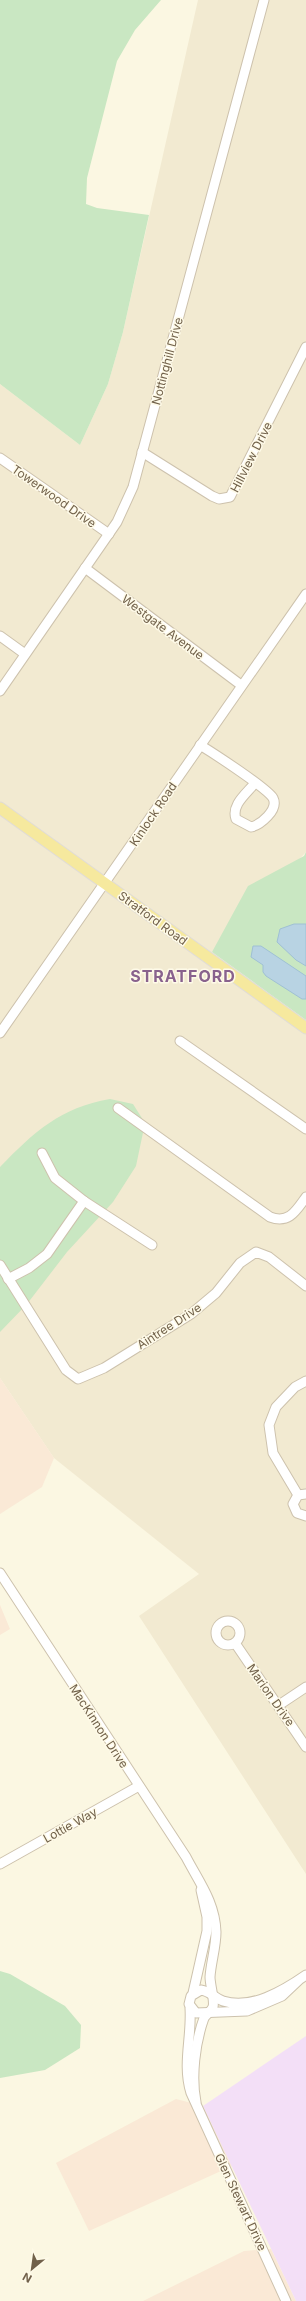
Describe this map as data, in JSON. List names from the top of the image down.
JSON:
{
  "streets": {
    "main road": ["Stratford Road"],
    "street": [
      "Nottinghill Drive",
      "Hillview Drive",
      "Towerwood Drive",
      "Westgate Avenue",
      "Kinlock Road",
      "Aintree Drive",
      "Marion Drive",
      "MacKinnon Drive",
      "Lottie Way",
      "Glen Stewart Drive"
    ]
  },
  "crossings": [
    ["Nottinghill Drive", "Hillview Drive"],
    ["Nottinghill Drive", "Towerwood Drive"],
    ["Nottinghill Drive", "Westgate Avenue"],
    ["Westgate Avenue", "Kinlock Road"],
    ["Kinlock Road", "Stratford Road"],
    ["MacKinnon Drive", "Lottie Way"],
    ["MacKinnon Drive", "Glen Stewart Drive"]
  ],
  "districts": ["STRATFORD"],
  "north": "bottom left"
}
